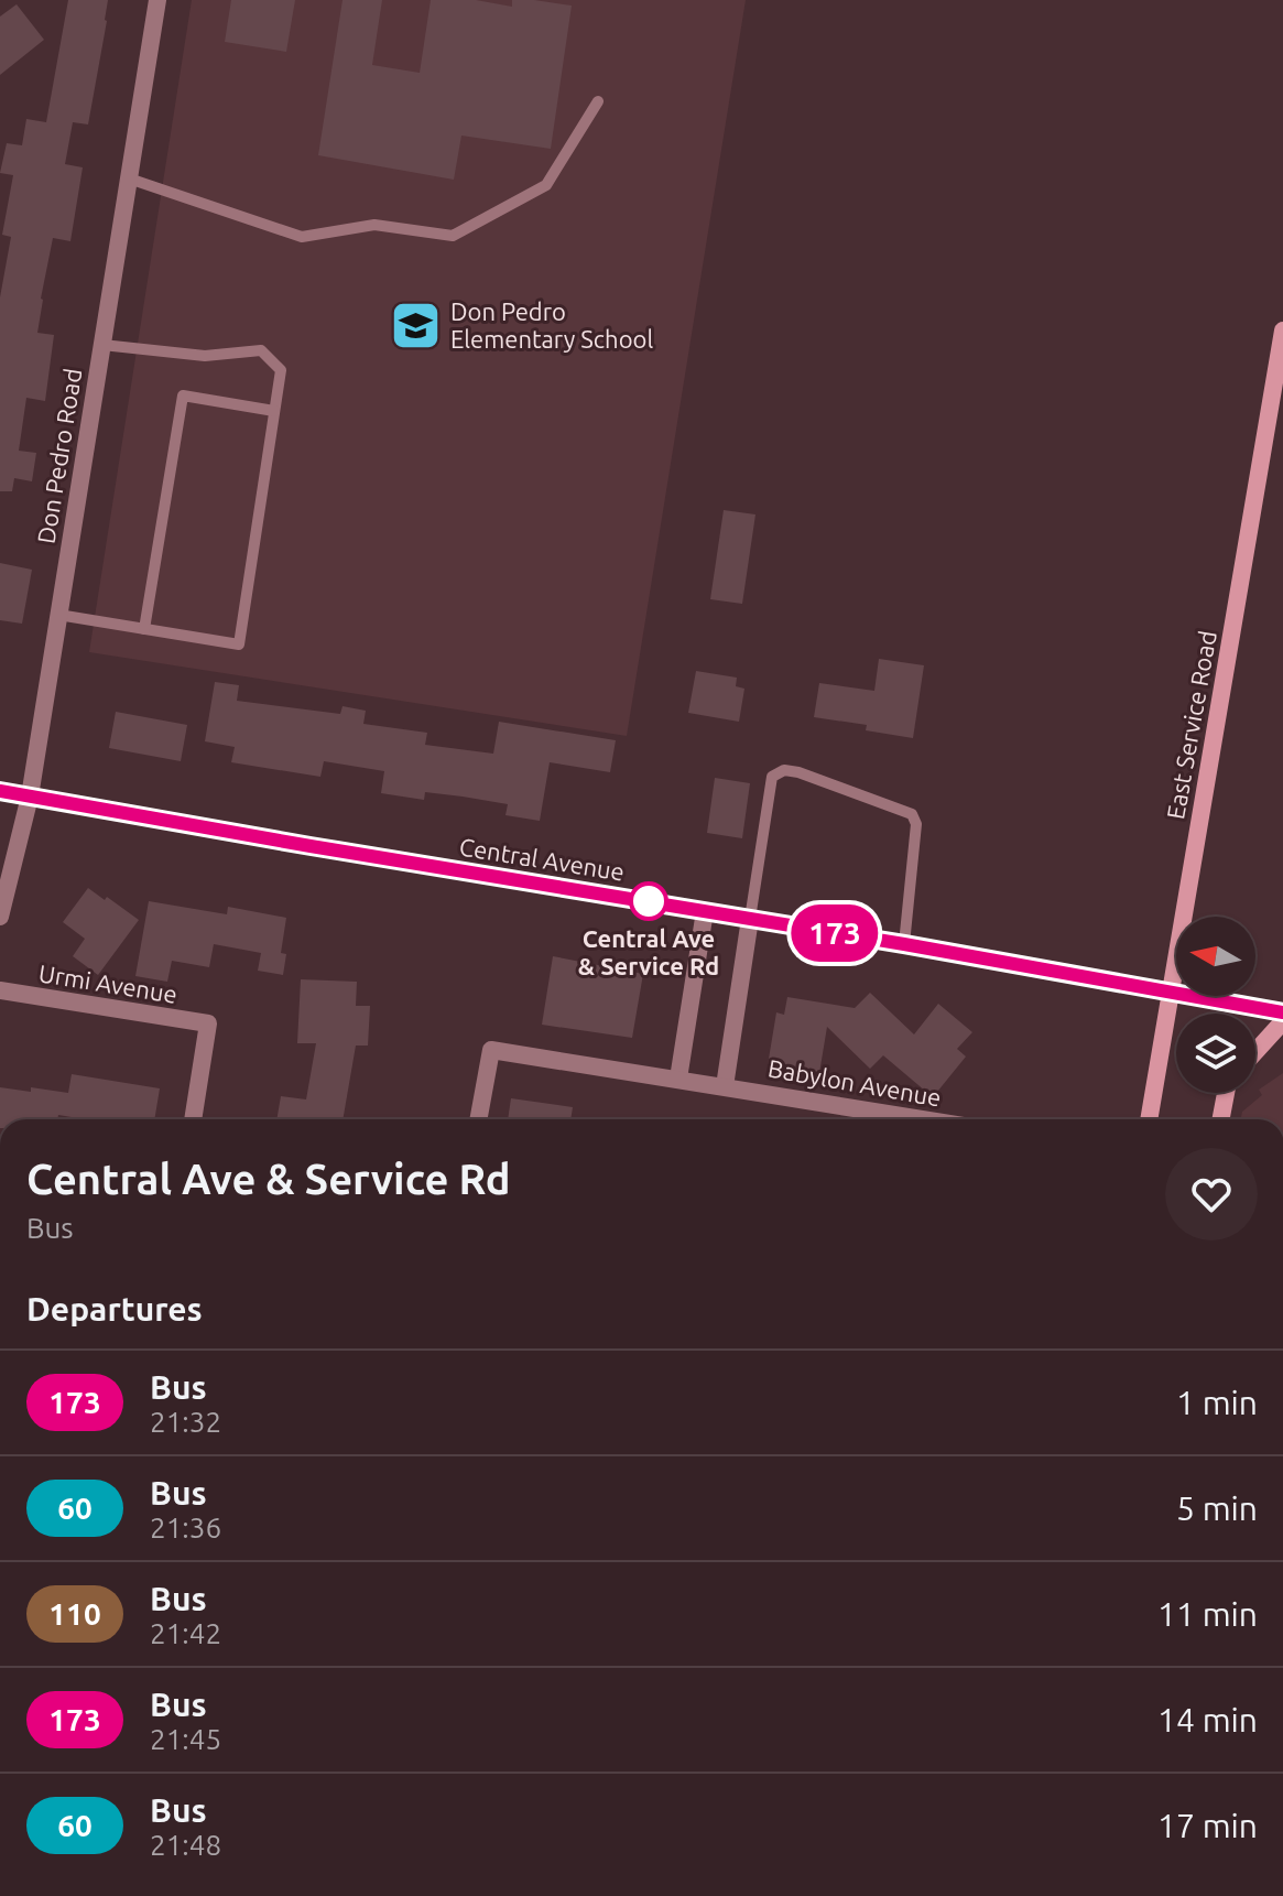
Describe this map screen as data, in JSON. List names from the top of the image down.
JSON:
{
  "streets": {
    "street": [
      "Don Pedro Road",
      "East Service Road",
      "Central Avenue",
      "Urmi Avenue",
      "Babylon Avenue"
    ]
  },
  "crossings": [
    ["Don Pedro Road", "Central Avenue"],
    ["East Service Road", "Central Avenue"]
  ],
  "places": {
    "school or university": ["Don Pedro Elementary School"],
    "other": ["Central Ave & Service Rd"]
  },
  "lines": ["bus line 173"],
  "north": "left",
  "page": {
    "on_map": "173",
    "heading": [
      ["Central Ave & Service Rd", "Bus"],
      "Departures"
    ],
    "list": [
      {
        "mark": "173",
        "name": "Bus",
        "note": "21:32",
        "value": "1 min"
      },
      {
        "mark": "60",
        "name": "Bus",
        "note": "21:36",
        "value": "5 min"
      },
      {
        "mark": "110",
        "name": "Bus",
        "note": "21:42",
        "value": "11 min"
      },
      {
        "mark": "173",
        "name": "Bus",
        "note": "21:45",
        "value": "14 min"
      },
      {
        "mark": "60",
        "name": "Bus",
        "note": "21:48",
        "value": "17 min"
      }
    ]
  }
}
